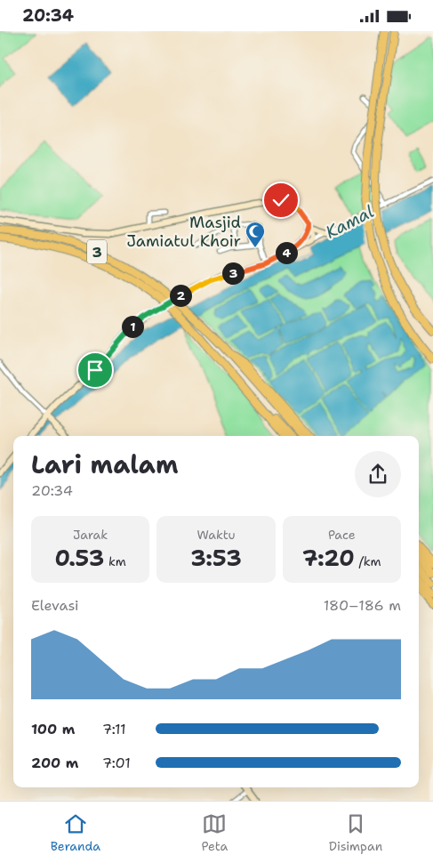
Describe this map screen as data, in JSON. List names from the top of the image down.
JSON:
{
  "streets": {
    "highway": ["3"]
  },
  "water": ["Kamal"],
  "places": {
    "mosque": ["Masjid Jamiatul Khoir"]
  },
  "page": {
    "status": "20:34",
    "pins": [
      "4",
      "3",
      "2",
      "1"
    ],
    "heading": ["Lari malam", "20:34"],
    "stats": [
      ["Jarak", "0.53 km"],
      ["Waktu", "3:53"],
      ["Pace", "7:20 /km"]
    ],
    "chart": ["Elevasi", "180–186 m"],
    "list": [
      {
        "name": "100 m",
        "note": "7:11"
      },
      {
        "name": "200 m",
        "note": "7:01"
      }
    ],
    "tabs": ["Beranda", "Peta", "Disimpan"]
  }
}
